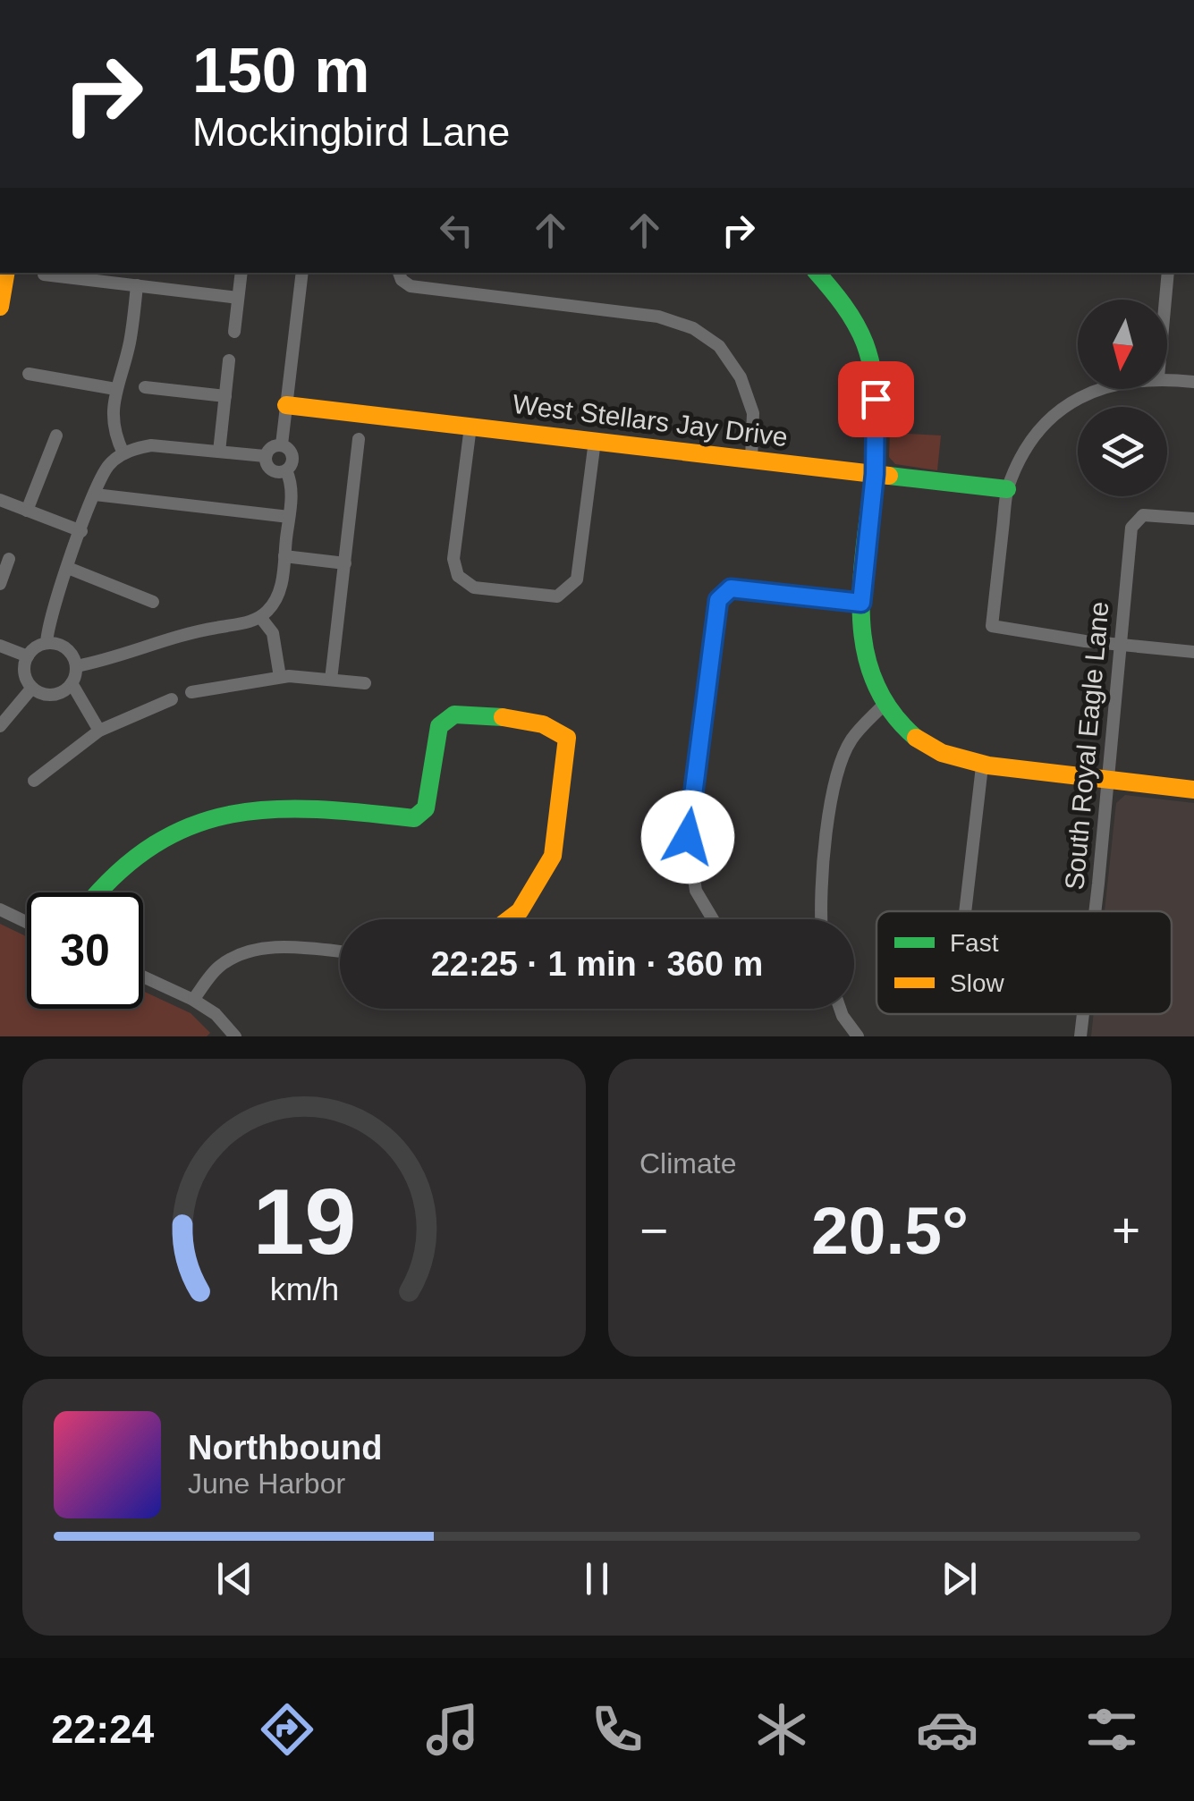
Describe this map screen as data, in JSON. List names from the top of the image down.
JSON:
{
  "streets": {
    "street": ["West Stellars Jay Drive", "South Royal Eagle Lane"]
  },
  "legend": ["Fast", "Slow"],
  "north": "bottom",
  "page": {
    "turn": ["150 m", "Mockingbird Lane"],
    "limit": "30",
    "trip": "22:25 · 1 min · 360 m",
    "tile": "Climate",
    "heat": ["−", "20.5°", "+"],
    "song": ["Northbound", "June Harbor"],
    "tabs": "22:24",
    "gauge": ["19", "km/h"]
  }
}
